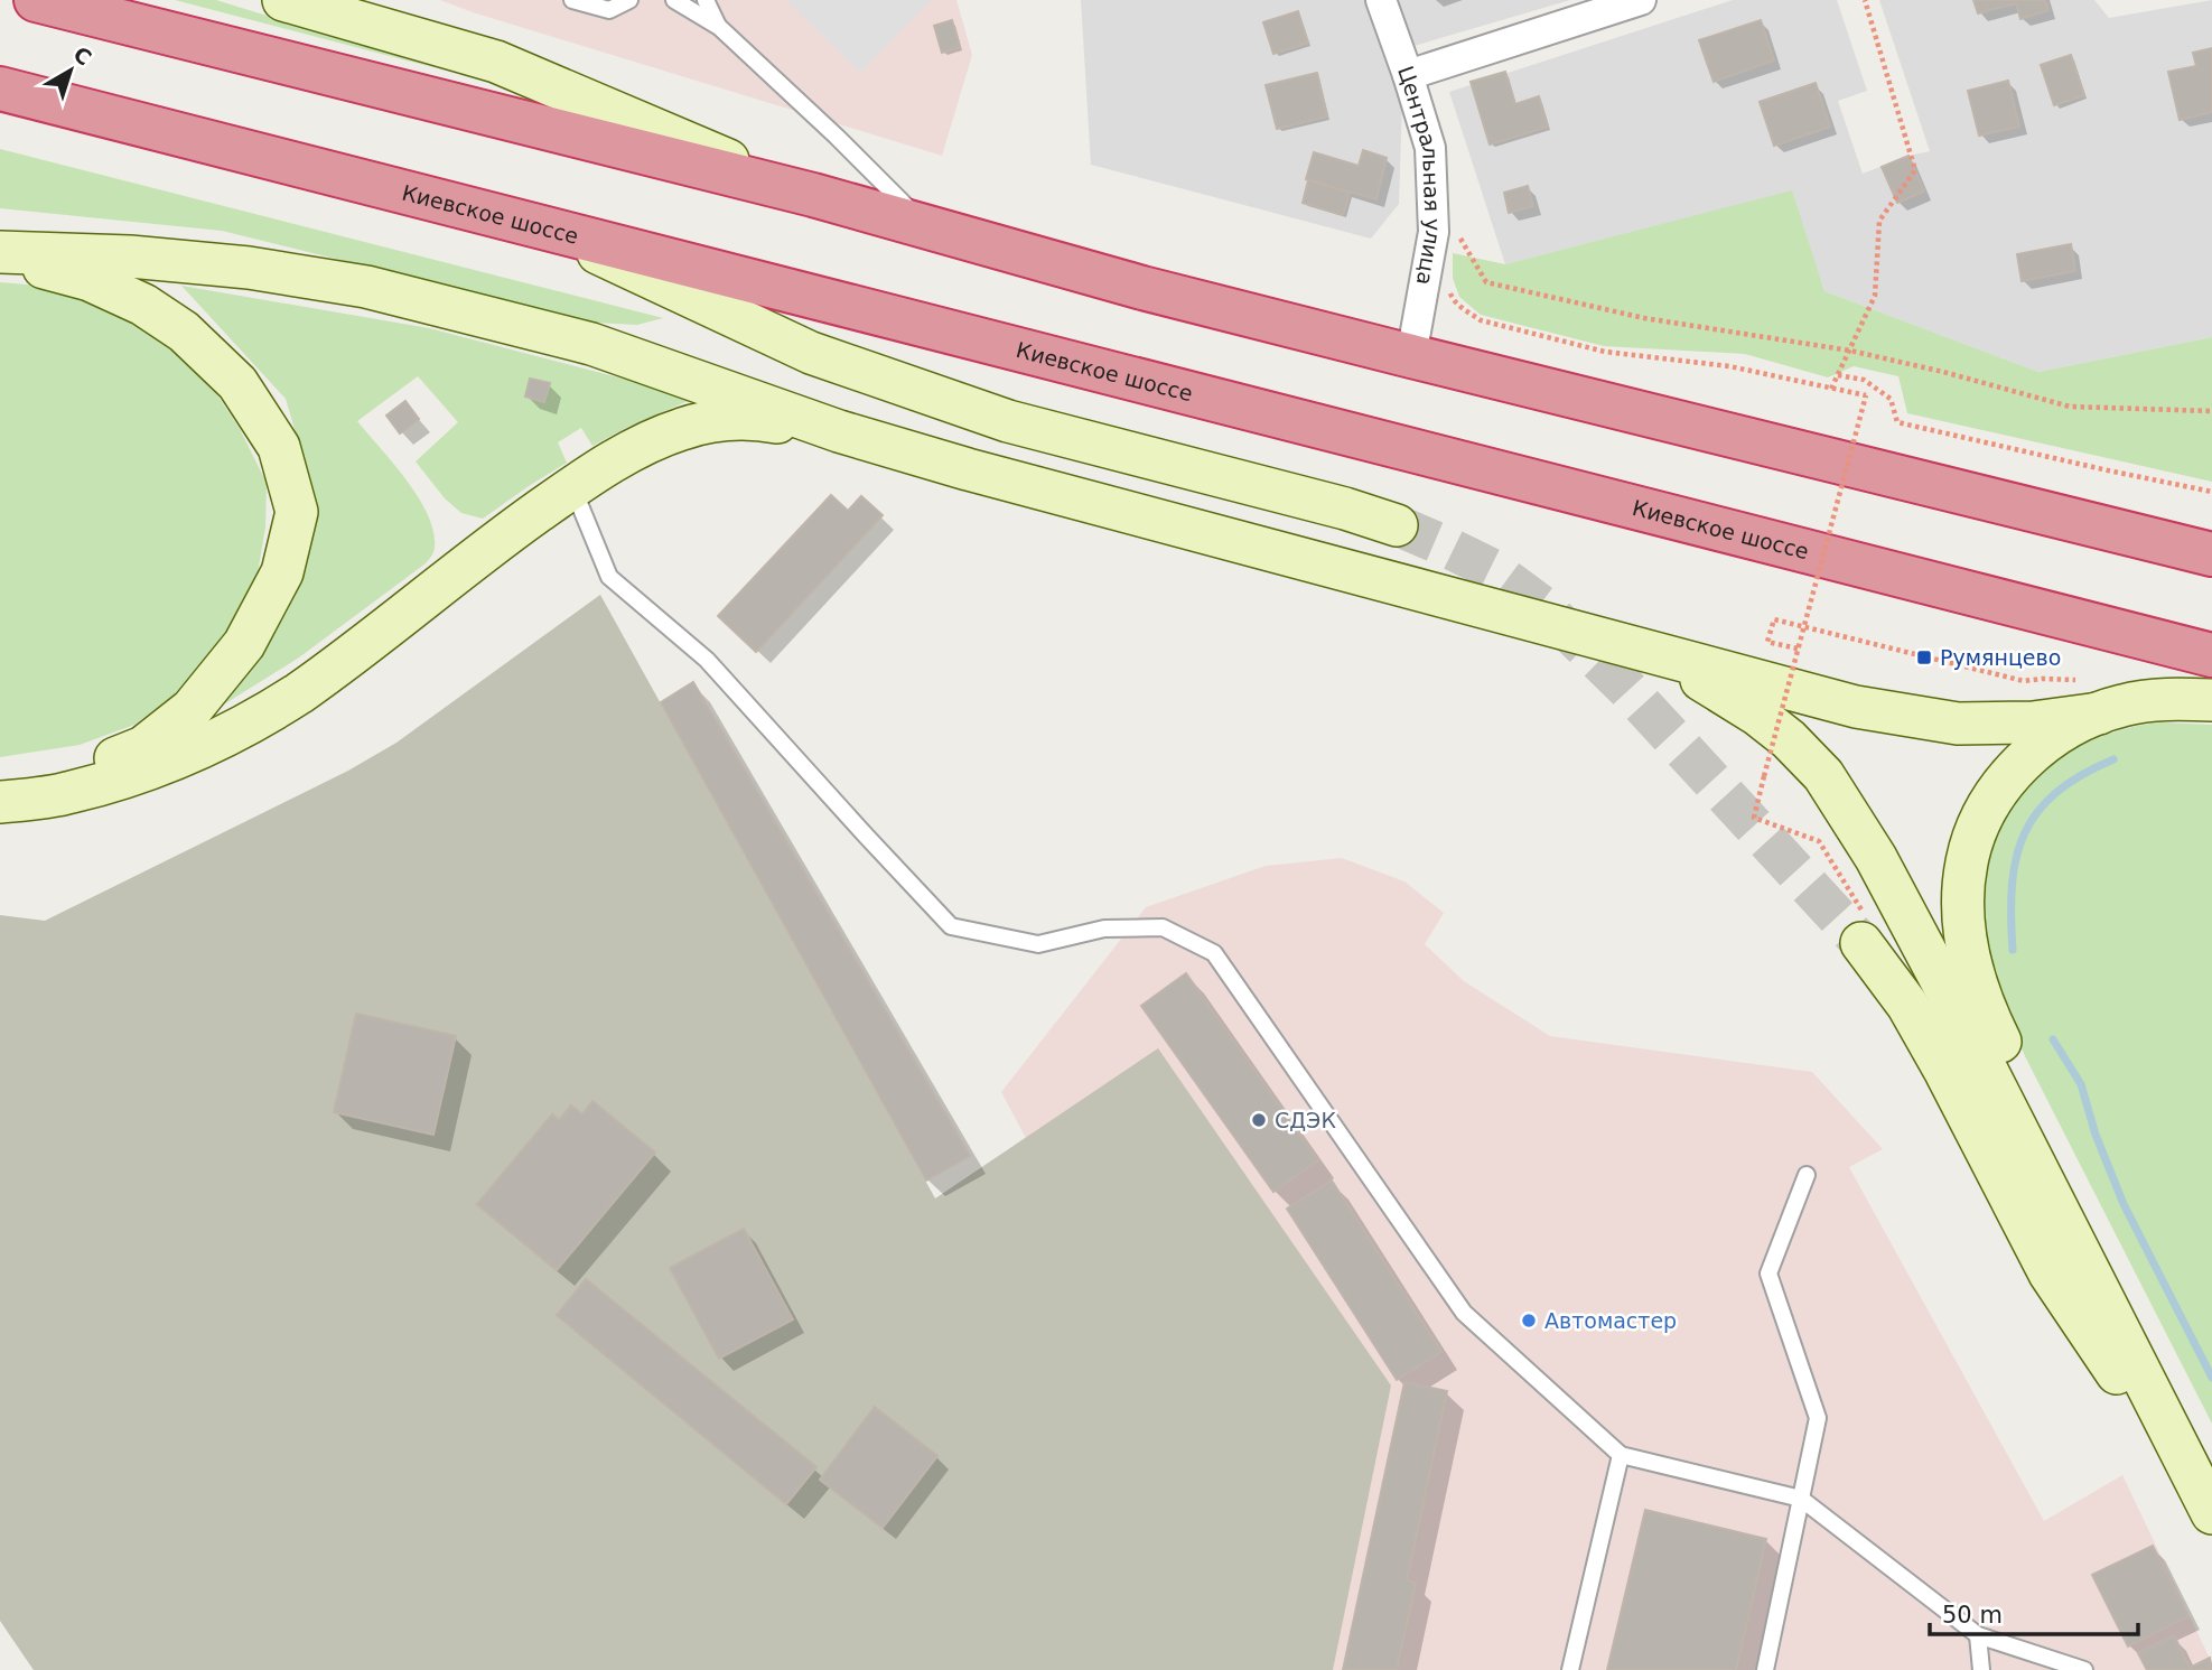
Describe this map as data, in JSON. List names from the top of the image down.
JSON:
{
  "streets": {
    "highway": ["Киевское шоссе"],
    "street": ["Центральная улица"]
  },
  "places": {
    "transit": ["Румянцево"],
    "other": ["СДЭК", "Автомастер"]
  },
  "scale_bar": "50 m",
  "north": "top right"
}
